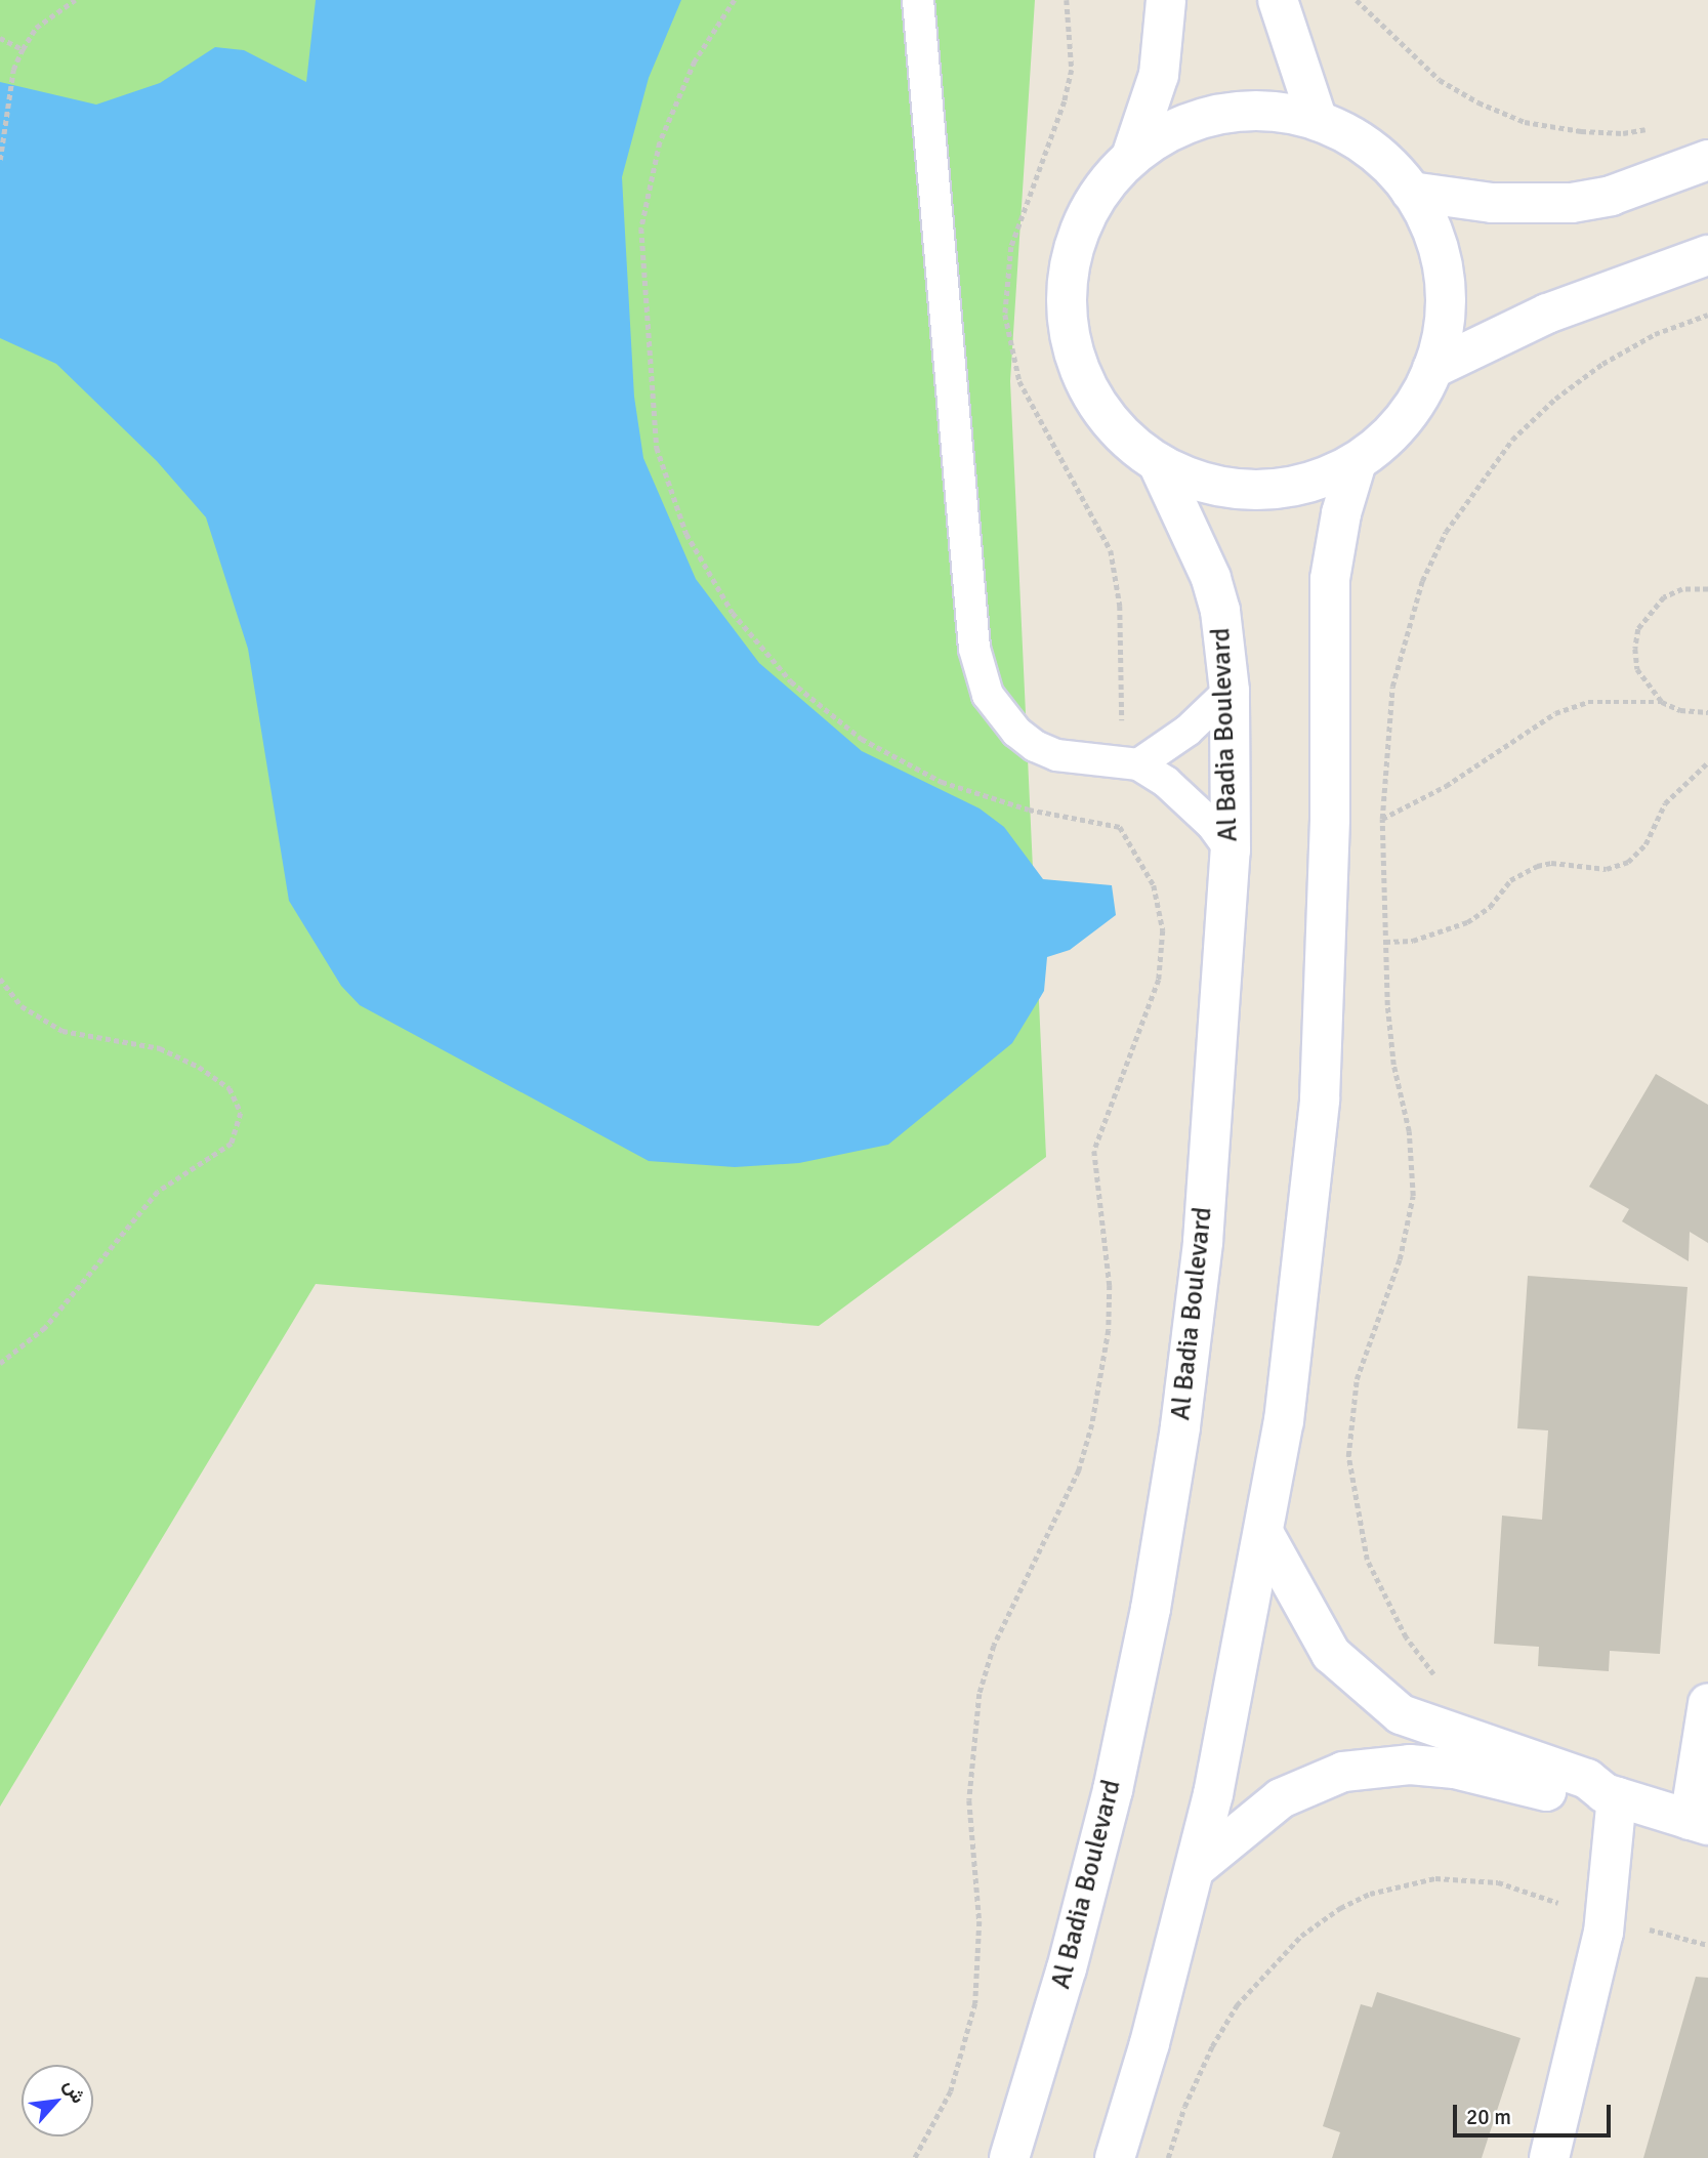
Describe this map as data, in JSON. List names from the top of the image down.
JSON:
{
  "streets": {
    "street": ["Al Badia Boulevard"]
  },
  "scale_bar": "20 m",
  "north": "top right"
}
